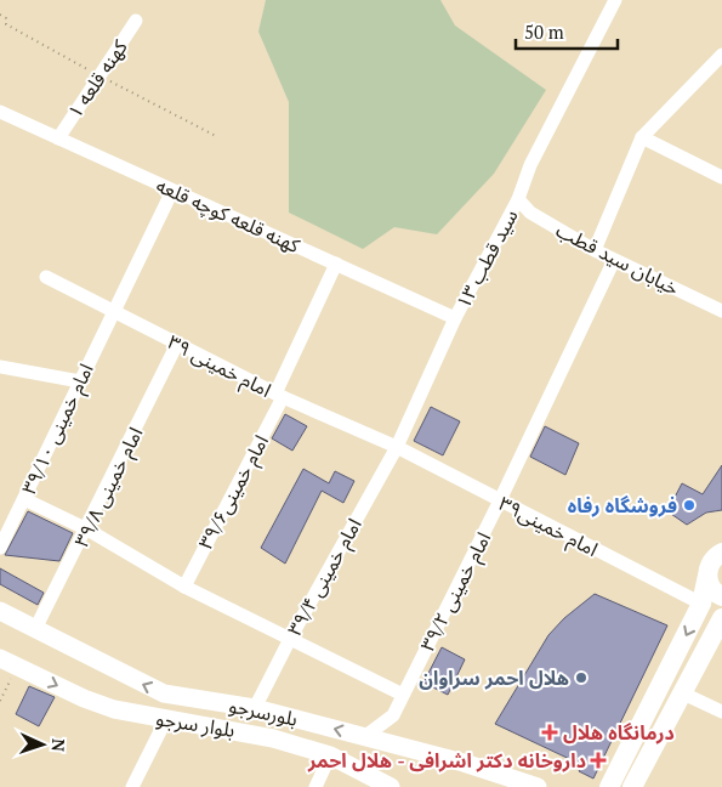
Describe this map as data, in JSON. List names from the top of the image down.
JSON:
{
  "streets": {
    "street": [
      "کهنه قلعه ۱",
      "کهنه قلعه کوچه قلعه",
      "سید قطب ۱۳",
      "خیابان سید قطب",
      "امام خمینی ۳۹",
      "امام خمینی ۳۹/۱۰",
      "امام خمینی ۳۹/۸",
      "امام خمینی۳۹/۶",
      "امام خمینی۳۹",
      "امام خمینی ۳۹/۴",
      "امام خمینی ۳۹/۲",
      "بلورسرجو",
      "بلوار سرجو"
    ]
  },
  "crossings": [
    ["کهنه قلعه ۱", "کهنه قلعه کوچه قلعه"],
    ["کهنه قلعه کوچه قلعه", "سید قطب ۱۳"],
    ["کهنه قلعه کوچه قلعه", "امام خمینی ۳۹/۱۰"],
    ["کهنه قلعه کوچه قلعه", "امام خمینی۳۹/۶"],
    ["سید قطب ۱۳", "خیابان سید قطب"],
    ["سید قطب ۱۳", "امام خمینی ۳۹"],
    ["سید قطب ۱۳", "امام خمینی۳۹"],
    ["سید قطب ۱۳", "امام خمینی ۳۹/۴"],
    ["خیابان سید قطب", "امام خمینی ۳۹/۲"],
    ["امام خمینی ۳۹", "امام خمینی ۳۹/۱۰"],
    ["امام خمینی ۳۹", "امام خمینی ۳۹/۸"],
    ["امام خمینی ۳۹", "امام خمینی۳۹/۶"],
    ["امام خمینی ۳۹", "امام خمینی۳۹"],
    ["امام خمینی ۳۹", "امام خمینی ۳۹/۴"],
    ["امام خمینی ۳۹/۸", "بلورسرجو"],
    ["امام خمینی۳۹", "امام خمینی ۳۹/۴"],
    ["امام خمینی۳۹", "امام خمینی ۳۹/۲"],
    ["امام خمینی ۳۹/۴", "بلورسرجو"],
    ["امام خمینی ۳۹/۲", "بلورسرجو"]
  ],
  "places": {
    "other": ["فروشگاه رفاه", "هلال احمر سراوان"],
    "health": ["درمانگاه هلال", "داروخانه دکتر اشرافی - هلال احمر"]
  },
  "scale_bar": "50 m",
  "north": "right"
}
